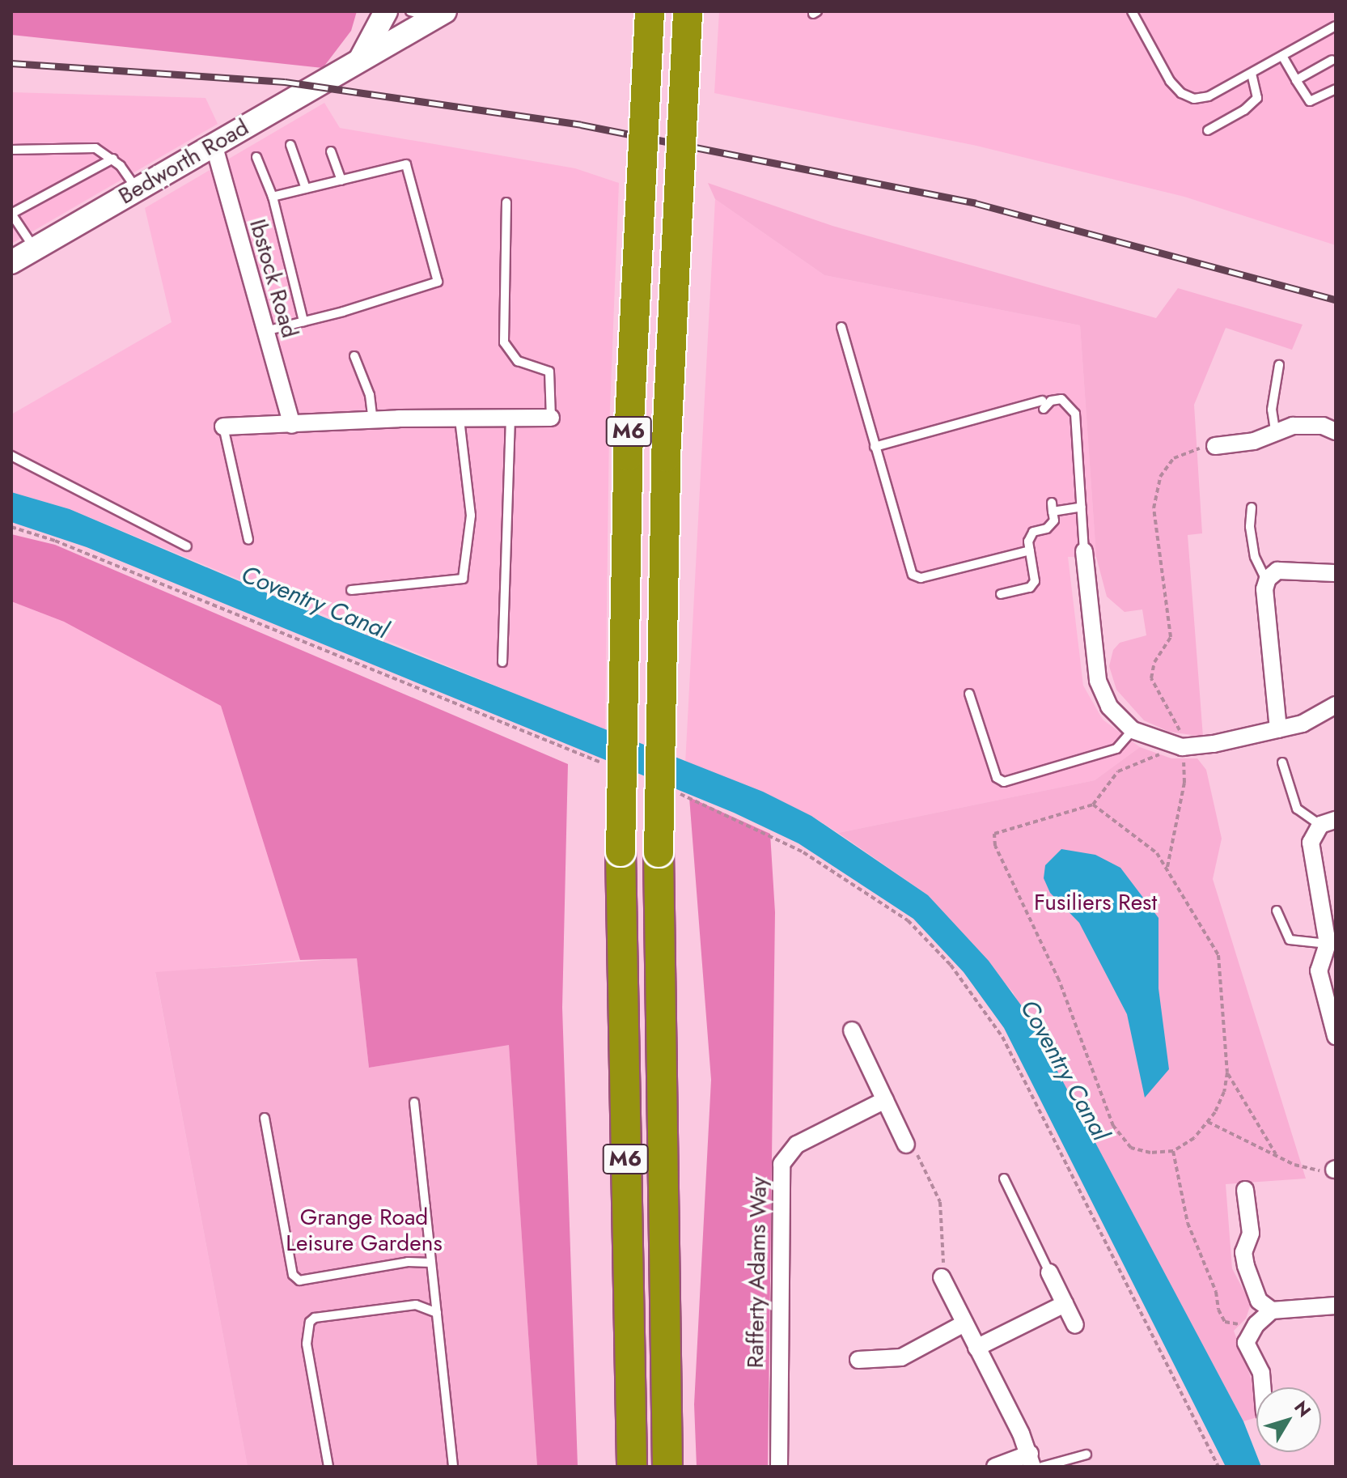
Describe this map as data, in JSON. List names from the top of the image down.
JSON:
{
  "streets": {
    "highway": ["M6"],
    "main road": ["Bedworth Road"],
    "street": ["Ibstock Road", "Rafferty Adams Way"]
  },
  "crossings": [
    ["Bedworth Road", "Ibstock Road"]
  ],
  "water": ["Coventry Canal"],
  "parks": ["Fusiliers Rest", "Grange Road Leisure Gardens"],
  "north": "top right"
}
